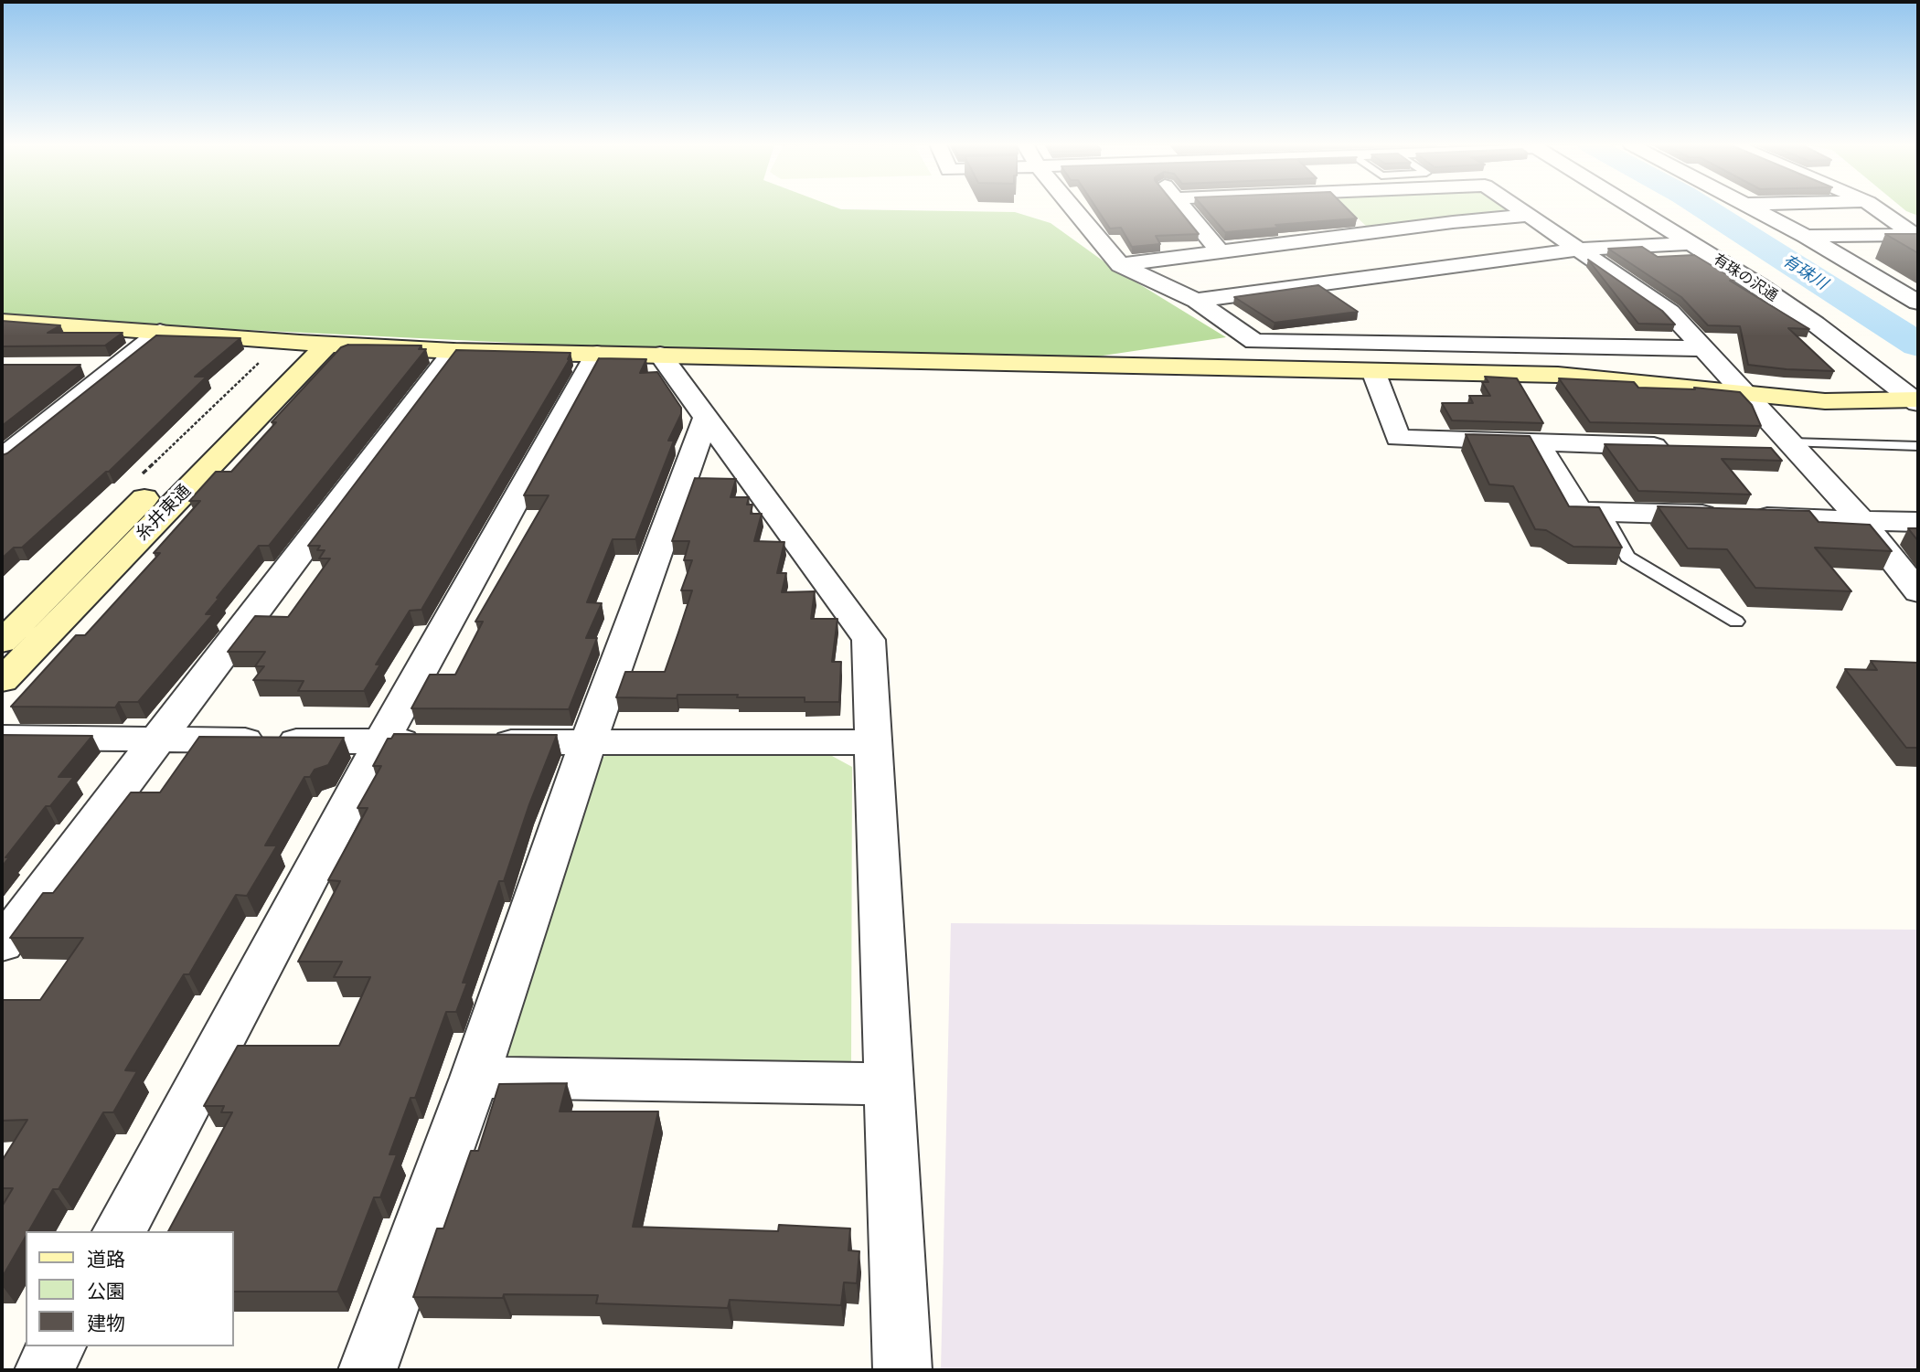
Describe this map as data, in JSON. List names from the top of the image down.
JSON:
{
  "streets": {
    "street": ["有珠の沢通", "糸井東通"]
  },
  "water": ["有珠川"],
  "legend": ["道路", "公園", "建物"]
}
